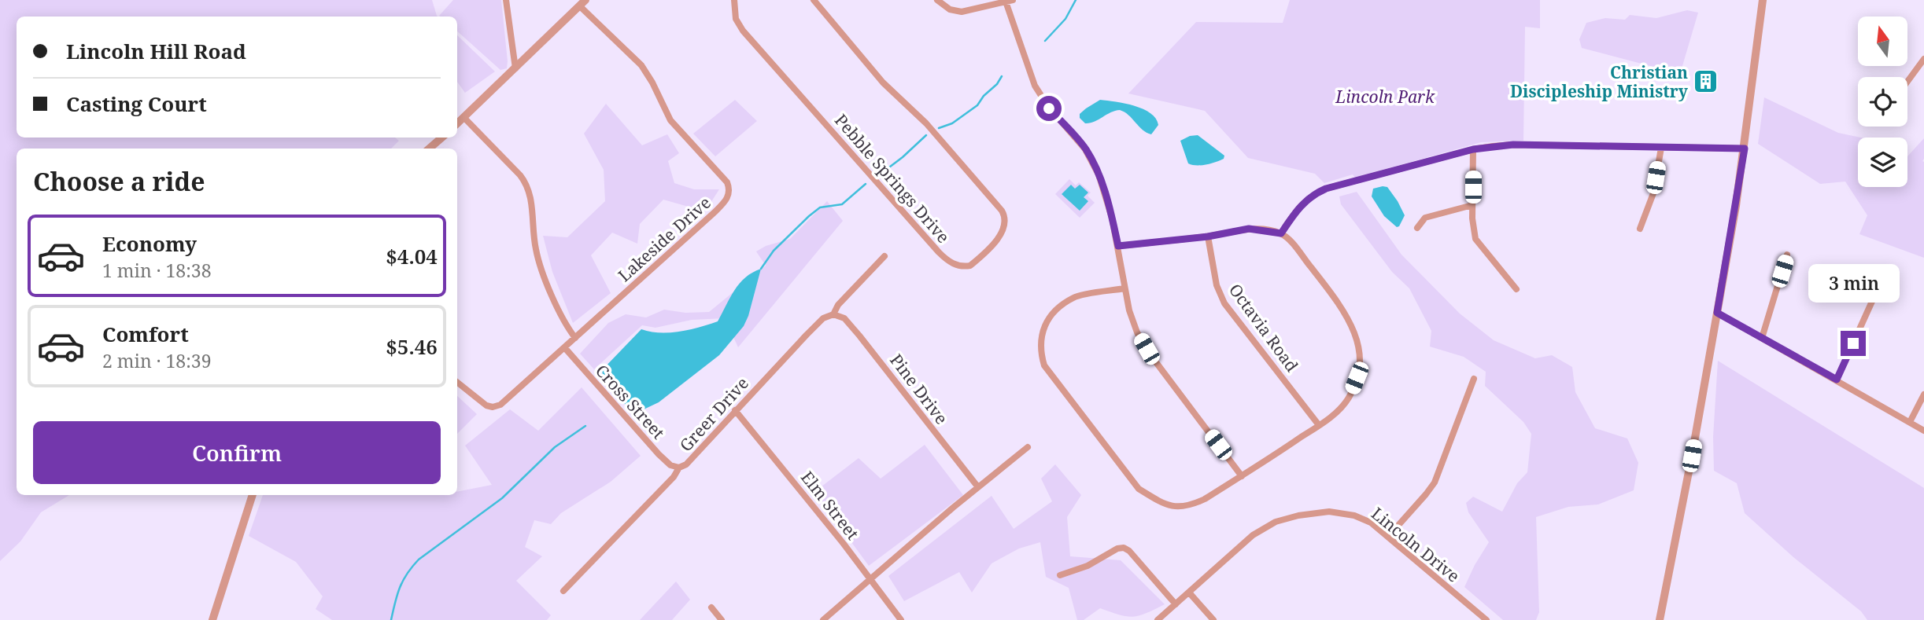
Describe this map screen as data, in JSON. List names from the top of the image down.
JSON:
{
  "streets": {
    "street": [
      "Pebble Springs Drive",
      "Lakeside Drive",
      "Octavia Road",
      "Pine Drive",
      "Cross Street",
      "Greer Drive",
      "Elm Street",
      "Lincoln Drive"
    ]
  },
  "crossings": [
    ["Lakeside Drive", "Cross Street"],
    ["Pine Drive", "Greer Drive"],
    ["Cross Street", "Greer Drive"],
    ["Greer Drive", "Elm Street"]
  ],
  "parks": ["Lincoln Park"],
  "places": {
    "building": ["Christian Discipleship Ministry"]
  },
  "north": "top",
  "page": {
    "banner": ["Lincoln Hill Road", "Casting Court"],
    "heading": "Choose a ride",
    "list": [
      {
        "name": "Economy",
        "note": "1 min · 18:38",
        "value": "$4.04"
      },
      {
        "name": "Comfort",
        "note": "2 min · 18:39",
        "value": "$5.46"
      }
    ],
    "bubble": "3 min",
    "buttons": "Confirm"
  }
}
